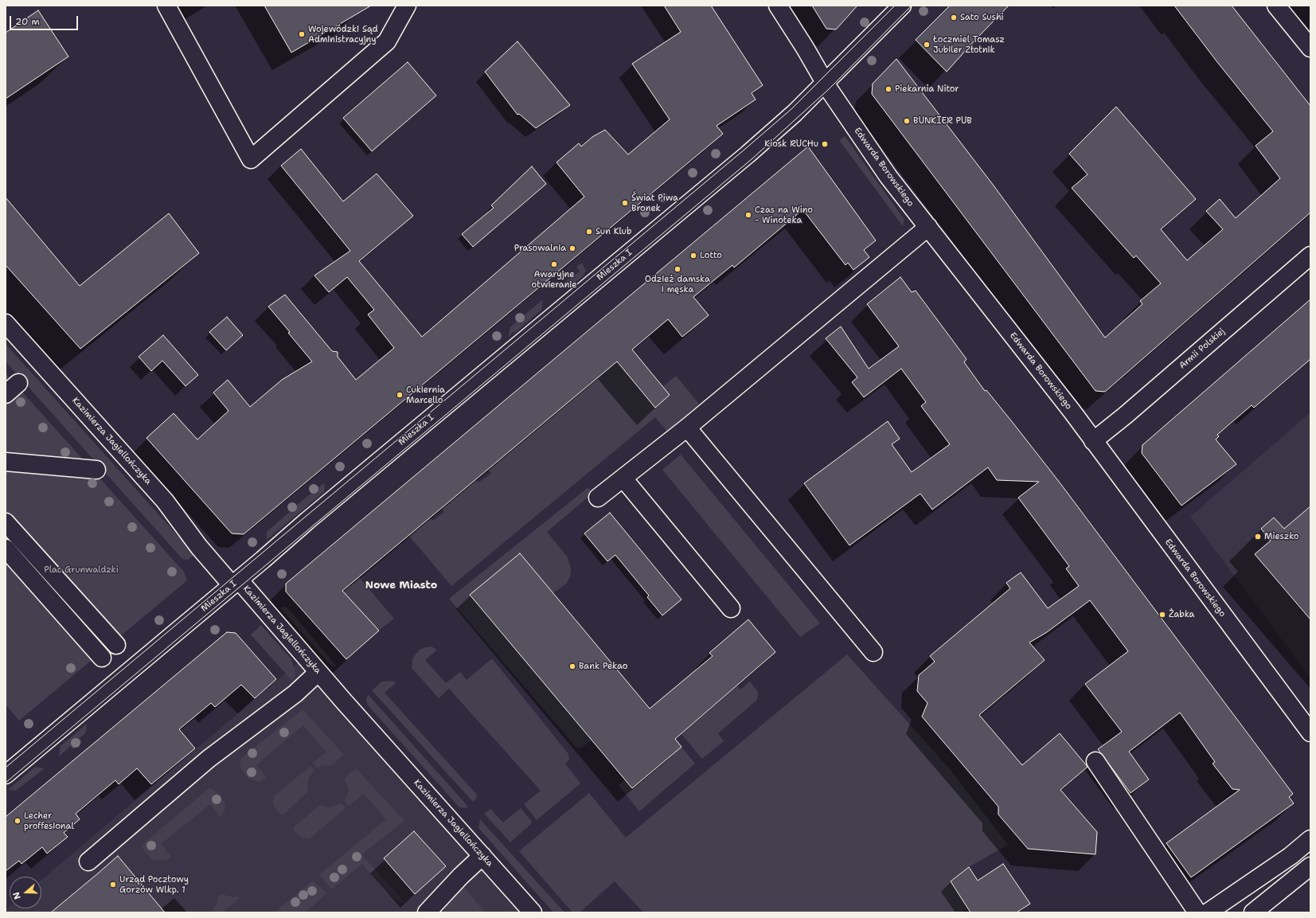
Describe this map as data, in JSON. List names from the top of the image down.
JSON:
{
  "streets": {
    "street": [
      "Edwarda Borowskiego",
      "Mieszka I",
      "Armii Polskiej",
      "Kazimierza Jagiellończyka"
    ]
  },
  "crossings": [
    ["Edwarda Borowskiego", "Mieszka I"],
    ["Edwarda Borowskiego", "Armii Polskiej"],
    ["Mieszka I", "Kazimierza Jagiellończyka"]
  ],
  "districts": ["Nowe Miasto"],
  "parks": ["Plac Grunwaldzki"],
  "places": [
    "Sato Sushi",
    "Wojewódzki Sąd Administracyjny",
    "Łoczmiel Tomasz Jubiler Złotnik",
    "Piekarnia Nitor",
    "BUNKIER PUB",
    "Kiosk RUCHu",
    "Świat Piwa Bronek",
    "Czas na Wino - Winoteka",
    "Sun Klub",
    "Prasowalnia",
    "Lotto",
    "Awaryjne otwieranie",
    "Odzież damska i męska",
    "Cukiernia Marcello",
    "Mieszko",
    "Żabka",
    "Bank Pekao",
    "Lecher proffesional",
    "Urząd Pocztowy Gorzów Wlkp. 1"
  ],
  "scale_bar": "20 m",
  "north": "left"
}
